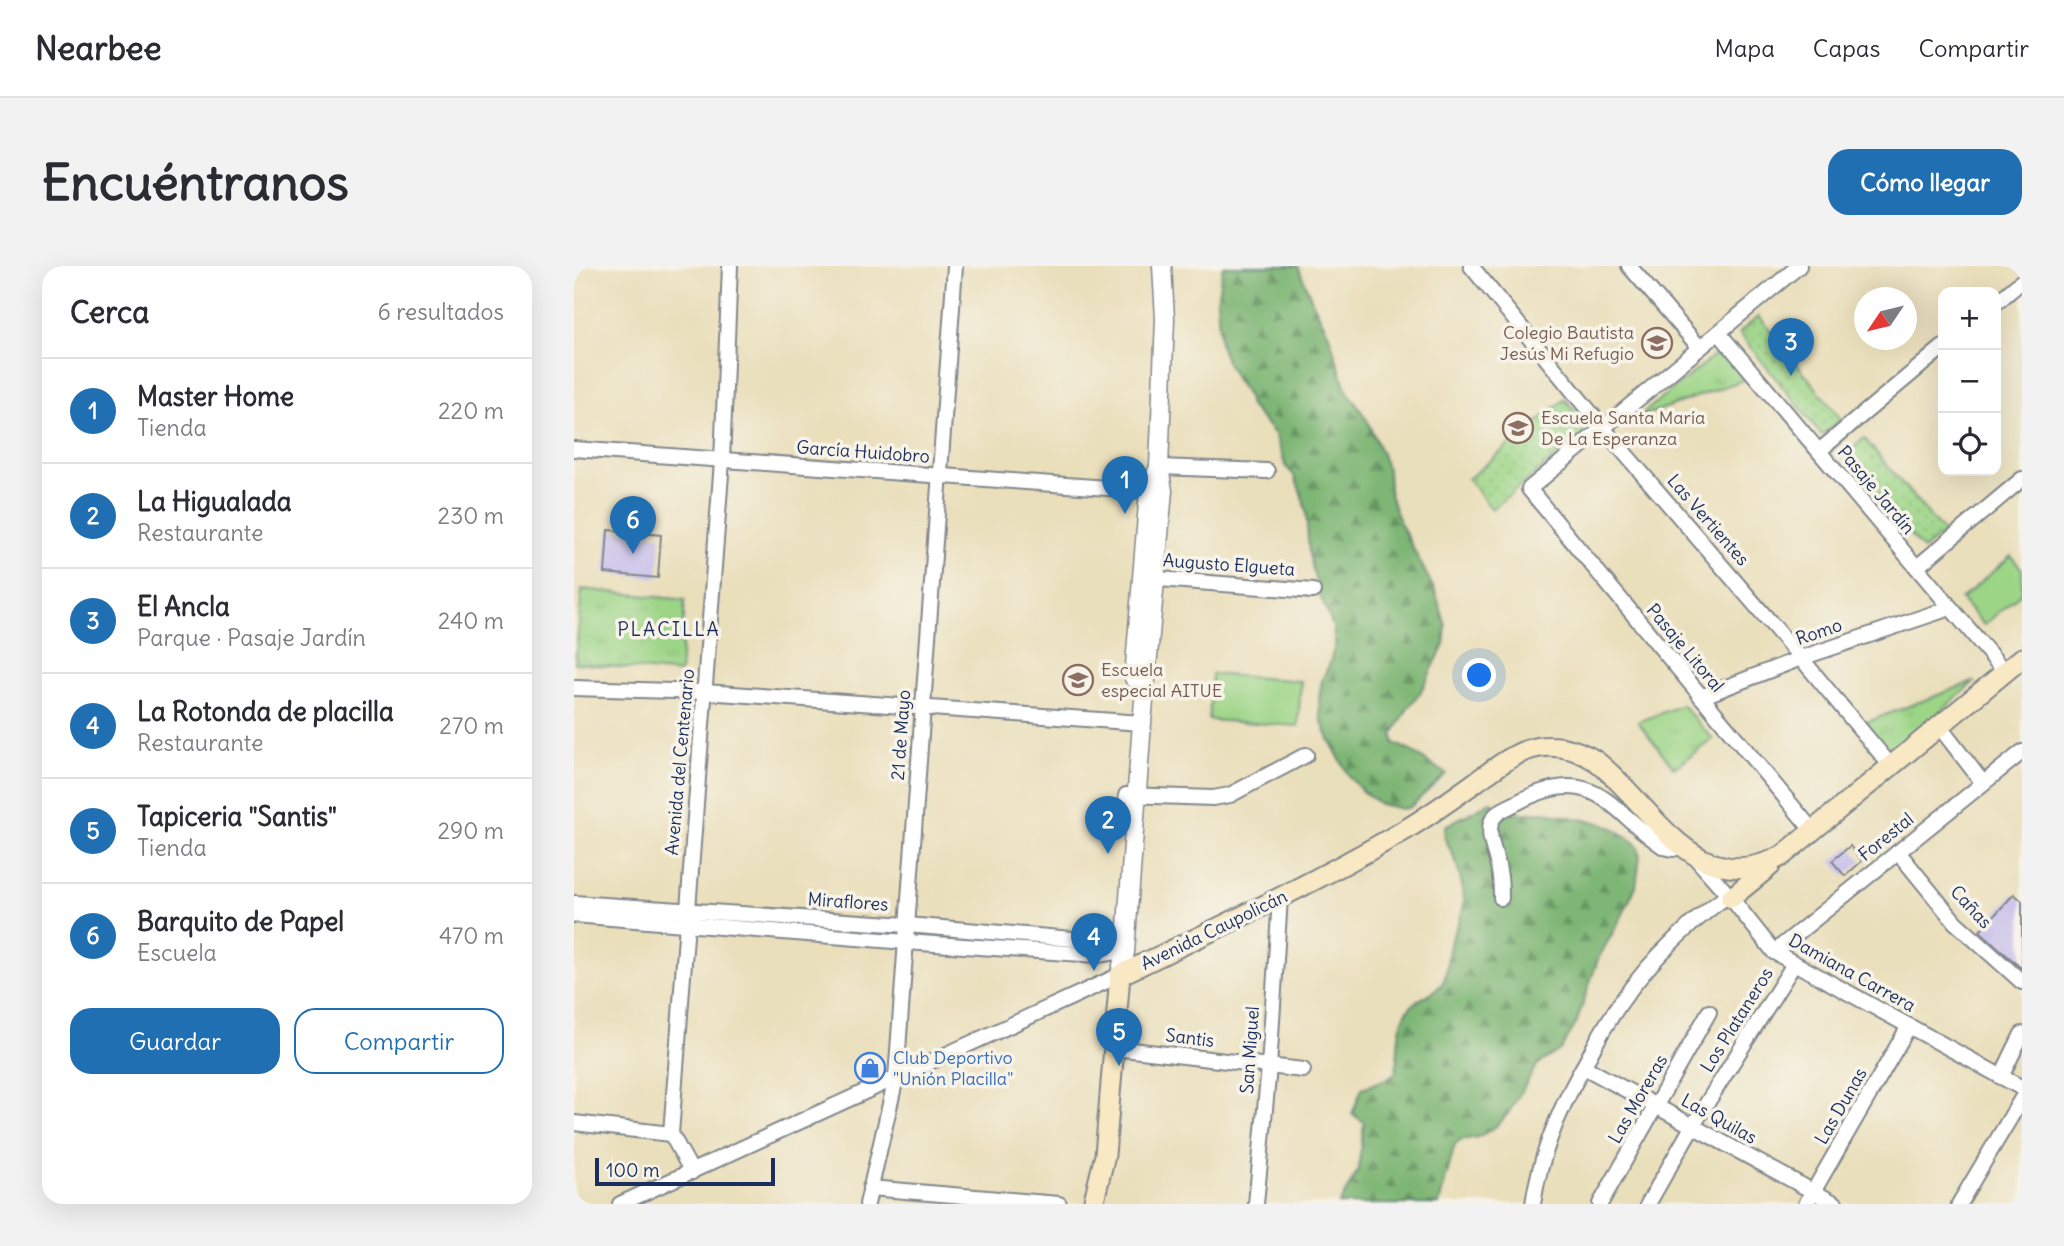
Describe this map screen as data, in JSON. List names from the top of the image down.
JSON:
{
  "streets": {
    "main road": ["Avenida Caupolicán"],
    "street": [
      "García Huidobro",
      "Pasaje Jardín",
      "Las Vertientes",
      "Augusto Elgueta",
      "Romo",
      "Pasaje Litoral",
      "21 de Mayo",
      "Avenida del Centenario",
      "Forestal",
      "Miraflores",
      "Cañas",
      "Damiana Carrera",
      "Los Plataneros",
      "Santis",
      "San Miguel",
      "Las Moreras",
      "Las Dunas",
      "Las Quilas"
    ]
  },
  "crossings": [
    ["García Huidobro", "21 de Mayo"],
    ["García Huidobro", "Avenida del Centenario"],
    ["Pasaje Jardín", "Romo"],
    ["Las Vertientes", "Romo"],
    ["Las Vertientes", "Pasaje Litoral"],
    ["Romo", "Pasaje Litoral"],
    ["21 de Mayo", "Miraflores"],
    ["21 de Mayo", "Avenida Caupolicán"],
    ["Avenida del Centenario", "Miraflores"],
    ["Forestal", "Cañas"],
    ["Forestal", "Damiana Carrera"],
    ["Avenida Caupolicán", "Damiana Carrera"],
    ["Avenida Caupolicán", "San Miguel"],
    ["Damiana Carrera", "Los Plataneros"],
    ["Damiana Carrera", "Las Dunas"],
    ["Los Plataneros", "Las Quilas"],
    ["Santis", "San Miguel"],
    ["Las Moreras", "Las Quilas"],
    ["Las Dunas", "Las Quilas"]
  ],
  "districts": ["PLACILLA"],
  "places": {
    "school or university": ["Colegio Bautista Jesús Mi Refugio", "Escuela Santa María De La Esperanza", "Escuela especial AITUE"],
    "shop": ["Club Deportivo \"Unión Placilla\""]
  },
  "scale_bar": "100 m",
  "north": "bottom left",
  "page": {
    "header": "Nearbee",
    "nav": ["Mapa", "Capas", "Compartir"],
    "buttons": [
      "Cómo llegar",
      ["Guardar", "Compartir"]
    ],
    "title": "Encuéntranos",
    "heading": ["Cerca", "6 resultados"],
    "map_buttons": ["+", "−"],
    "pins": [
      "3",
      "1",
      "6",
      "2",
      "4",
      "5"
    ],
    "list": [
      {
        "mark": "1",
        "name": "Master Home",
        "note": "Tienda",
        "value": "220 m"
      },
      {
        "mark": "2",
        "name": "La Higualada",
        "note": "Restaurante",
        "value": "230 m"
      },
      {
        "mark": "3",
        "name": "El Ancla",
        "note": "Parque · Pasaje Jardín",
        "value": "240 m"
      },
      {
        "mark": "4",
        "name": "La Rotonda de placilla",
        "note": "Restaurante",
        "value": "270 m"
      },
      {
        "mark": "5",
        "name": "Tapiceria \"Santis\"",
        "note": "Tienda",
        "value": "290 m"
      },
      {
        "mark": "6",
        "name": "Barquito de Papel",
        "note": "Escuela",
        "value": "470 m"
      }
    ],
    "scale": "100 m"
  }
}
